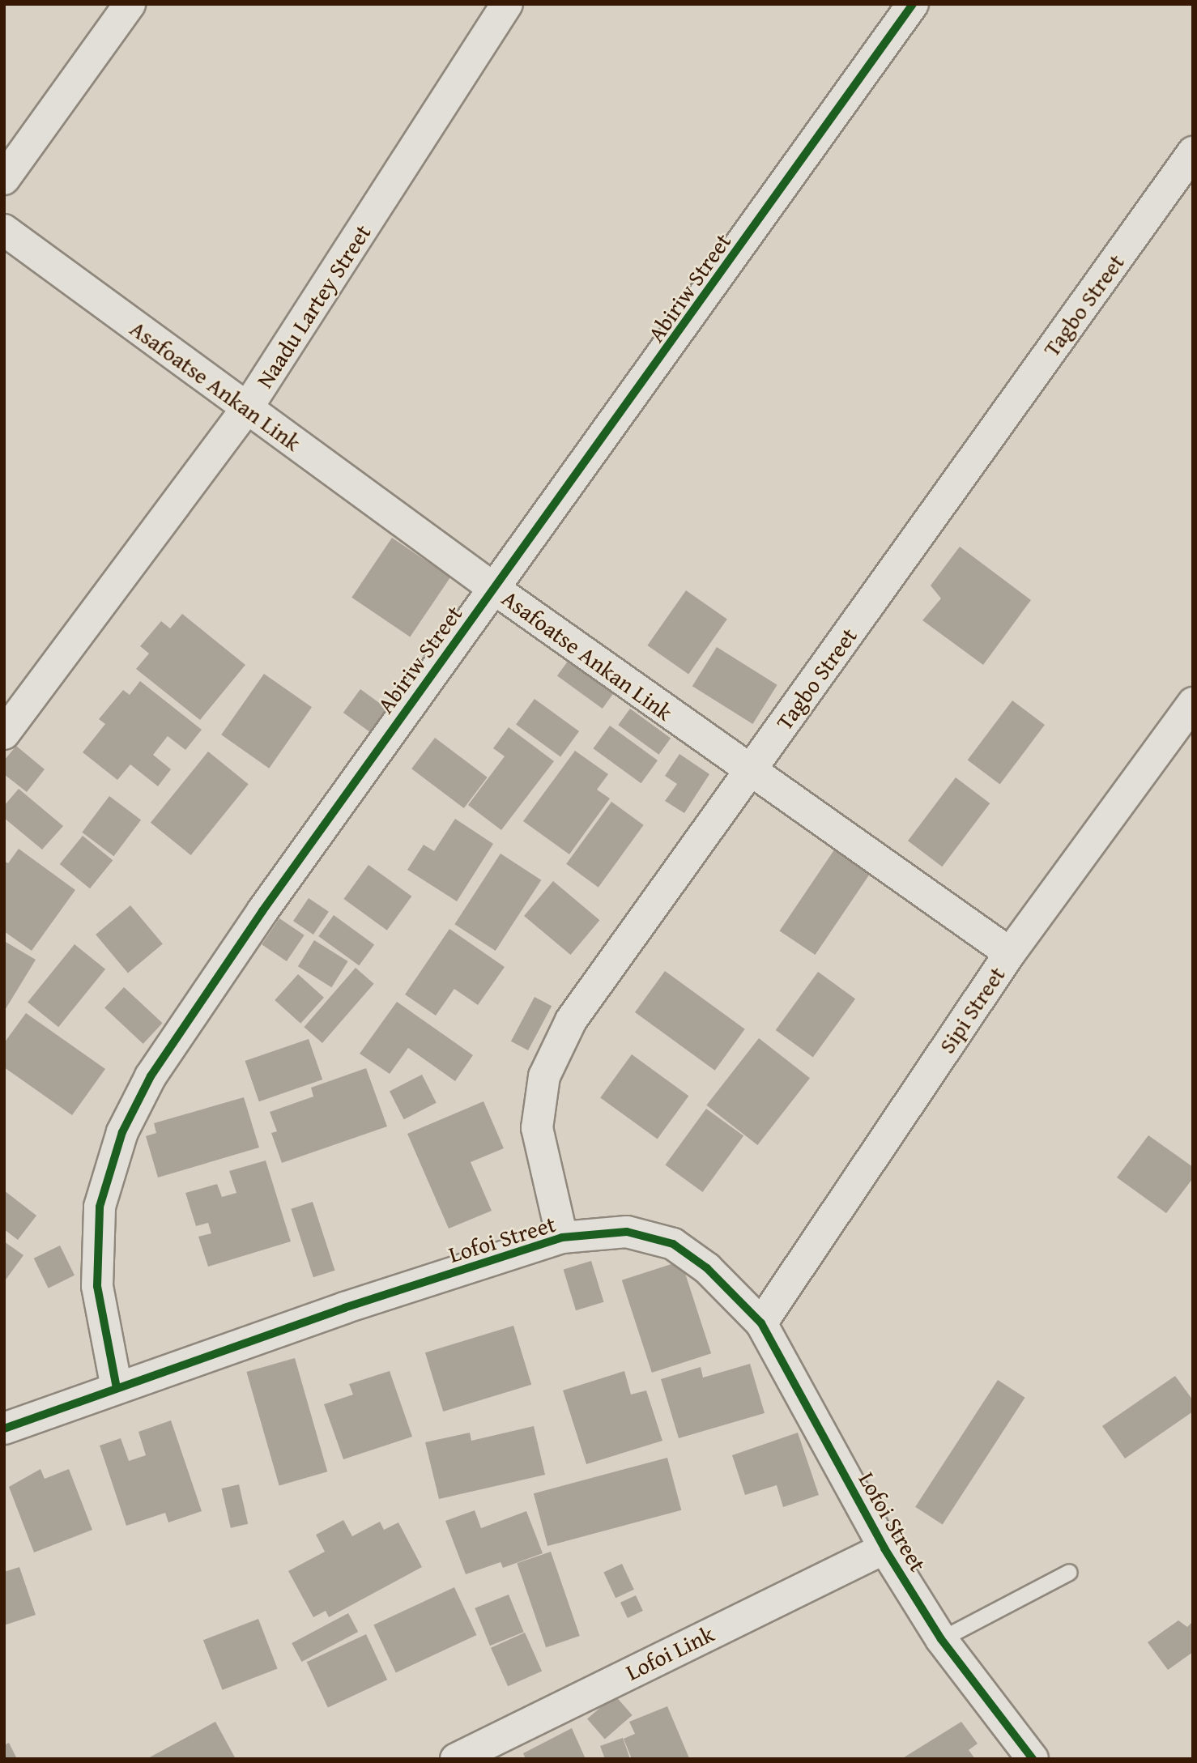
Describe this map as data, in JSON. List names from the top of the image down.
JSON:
{
  "streets": {
    "street": [
      "Abiriw Street",
      "Tagbo Street",
      "Naadu Lartey Street",
      "Asafoatse Ankan Link",
      "Sipi Street",
      "Lofoi Street",
      "Lofoi Link"
    ]
  },
  "crossings": [
    ["Abiriw Street", "Asafoatse Ankan Link"],
    ["Abiriw Street", "Lofoi Street"],
    ["Tagbo Street", "Asafoatse Ankan Link"],
    ["Tagbo Street", "Lofoi Street"],
    ["Naadu Lartey Street", "Asafoatse Ankan Link"],
    ["Asafoatse Ankan Link", "Sipi Street"],
    ["Sipi Street", "Lofoi Street"],
    ["Lofoi Street", "Lofoi Link"]
  ]
}
